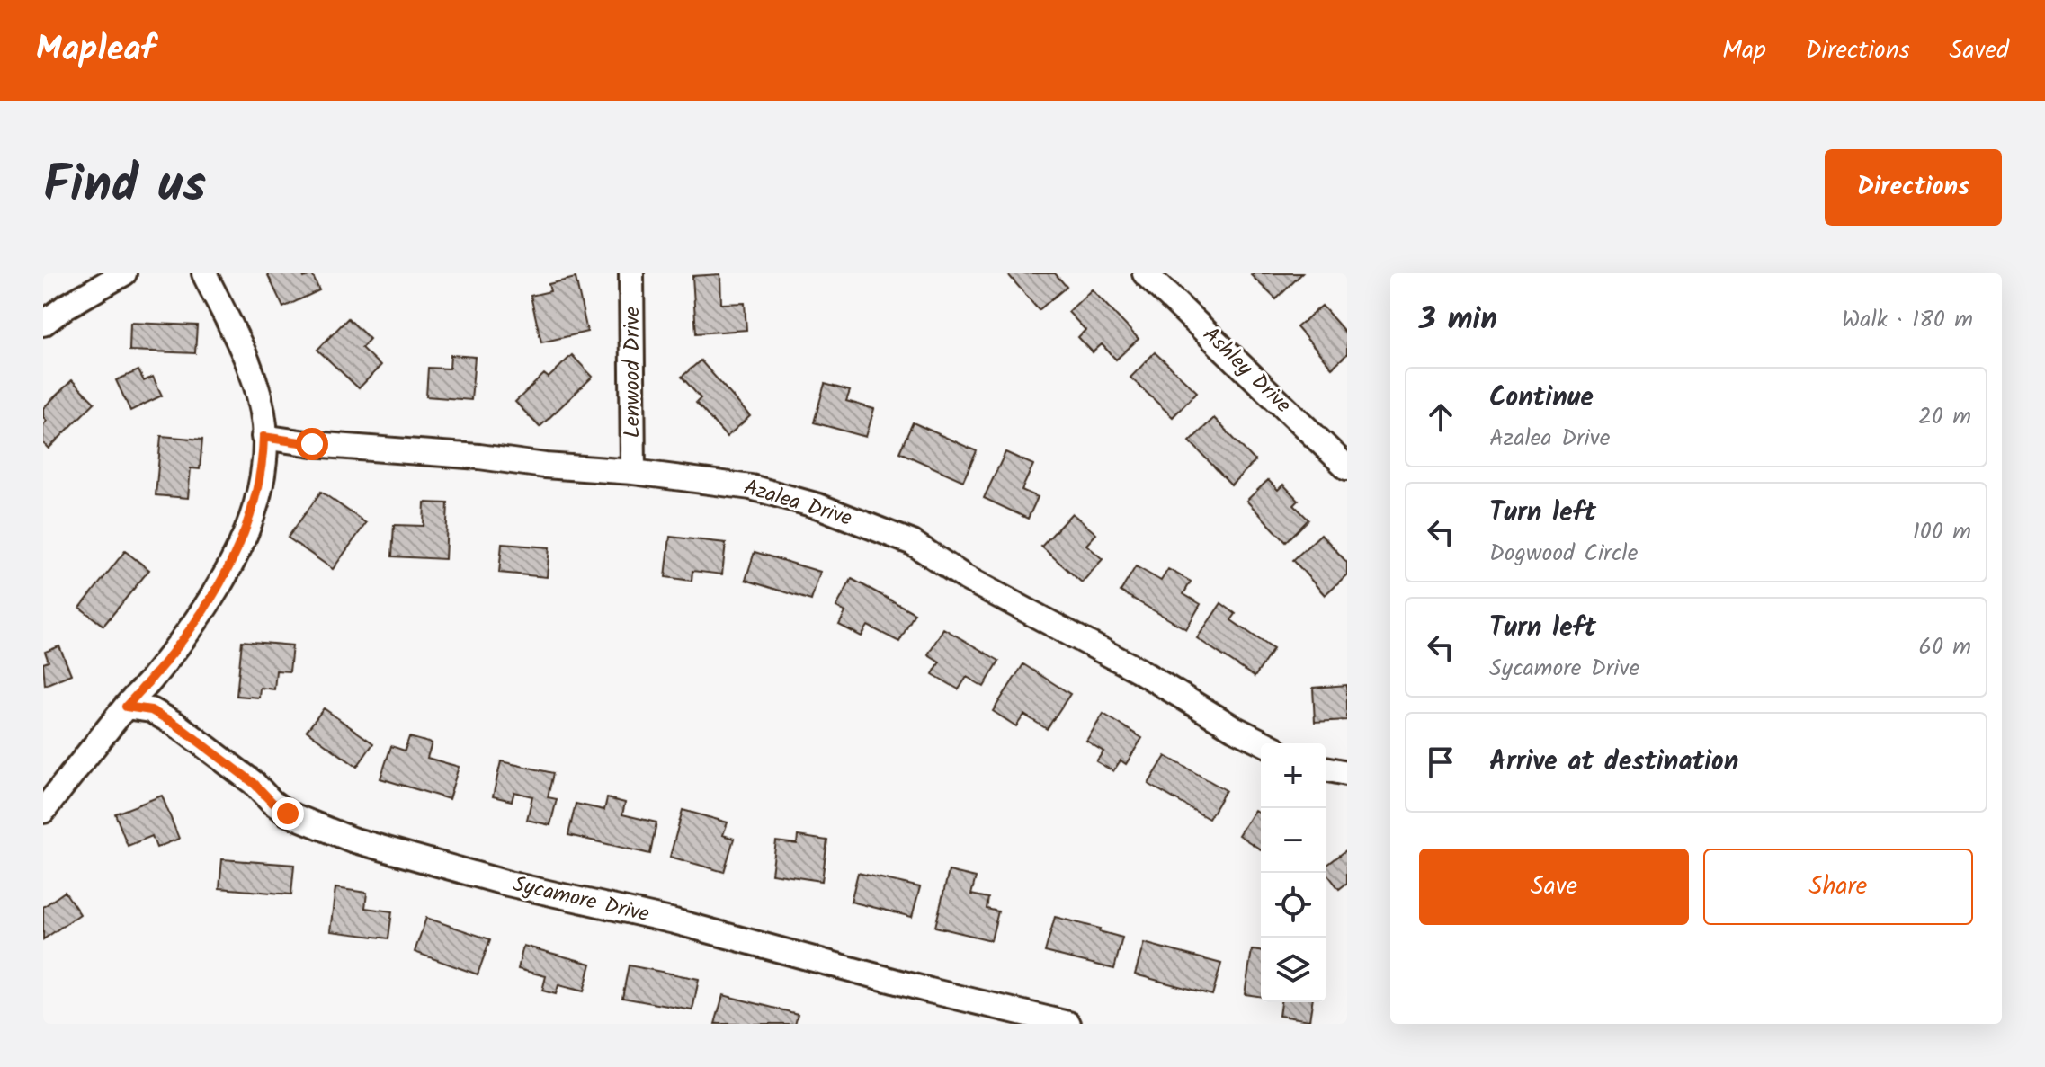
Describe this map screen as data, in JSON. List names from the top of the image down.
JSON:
{
  "streets": {
    "street": [
      "Ashley Drive",
      "Lenwood Drive",
      "Azalea Drive",
      "Sycamore Drive"
    ]
  },
  "crossings": [
    ["Lenwood Drive", "Azalea Drive"]
  ],
  "page": {
    "header": "Mapleaf",
    "nav": ["Map", "Directions", "Saved"],
    "title": "Find us",
    "buttons": [
      "Directions",
      ["Save", "Share"]
    ],
    "heading": ["3 min", "Walk · 180 m"],
    "list": [
      ["Continue", "Azalea Drive", "20 m"],
      ["Turn left", "Dogwood Circle", "100 m"],
      ["Turn left", "Sycamore Drive", "60 m"],
      "Arrive at destination"
    ],
    "map_buttons": ["+", "−"]
  }
}
